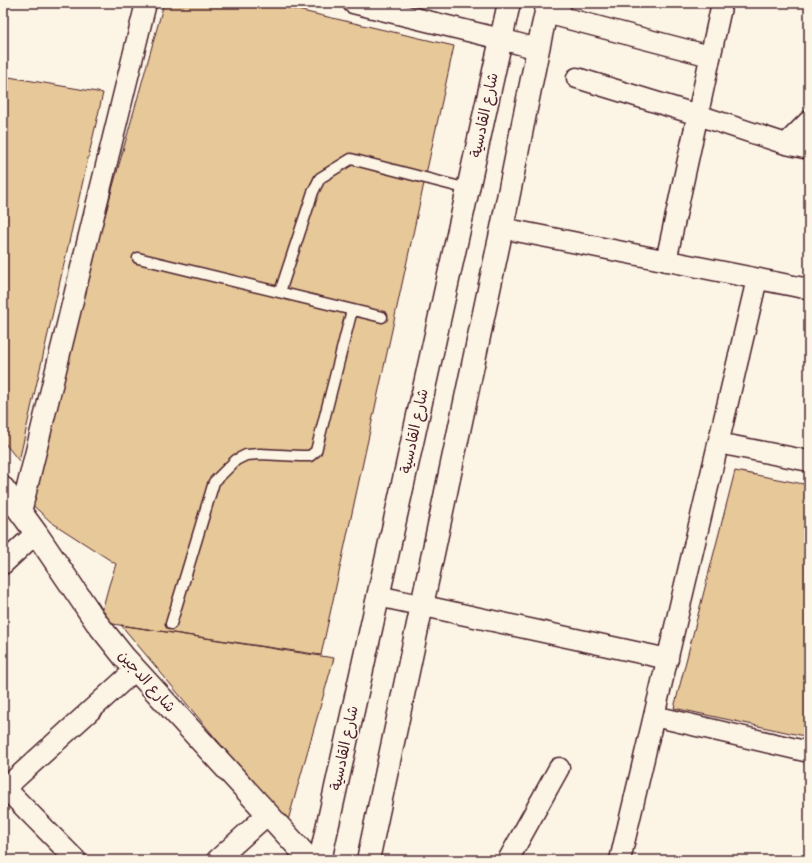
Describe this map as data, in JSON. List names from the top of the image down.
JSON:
{
  "streets": {
    "main road": ["شارع القادسية", "شارع الدجين"]
  }
}
